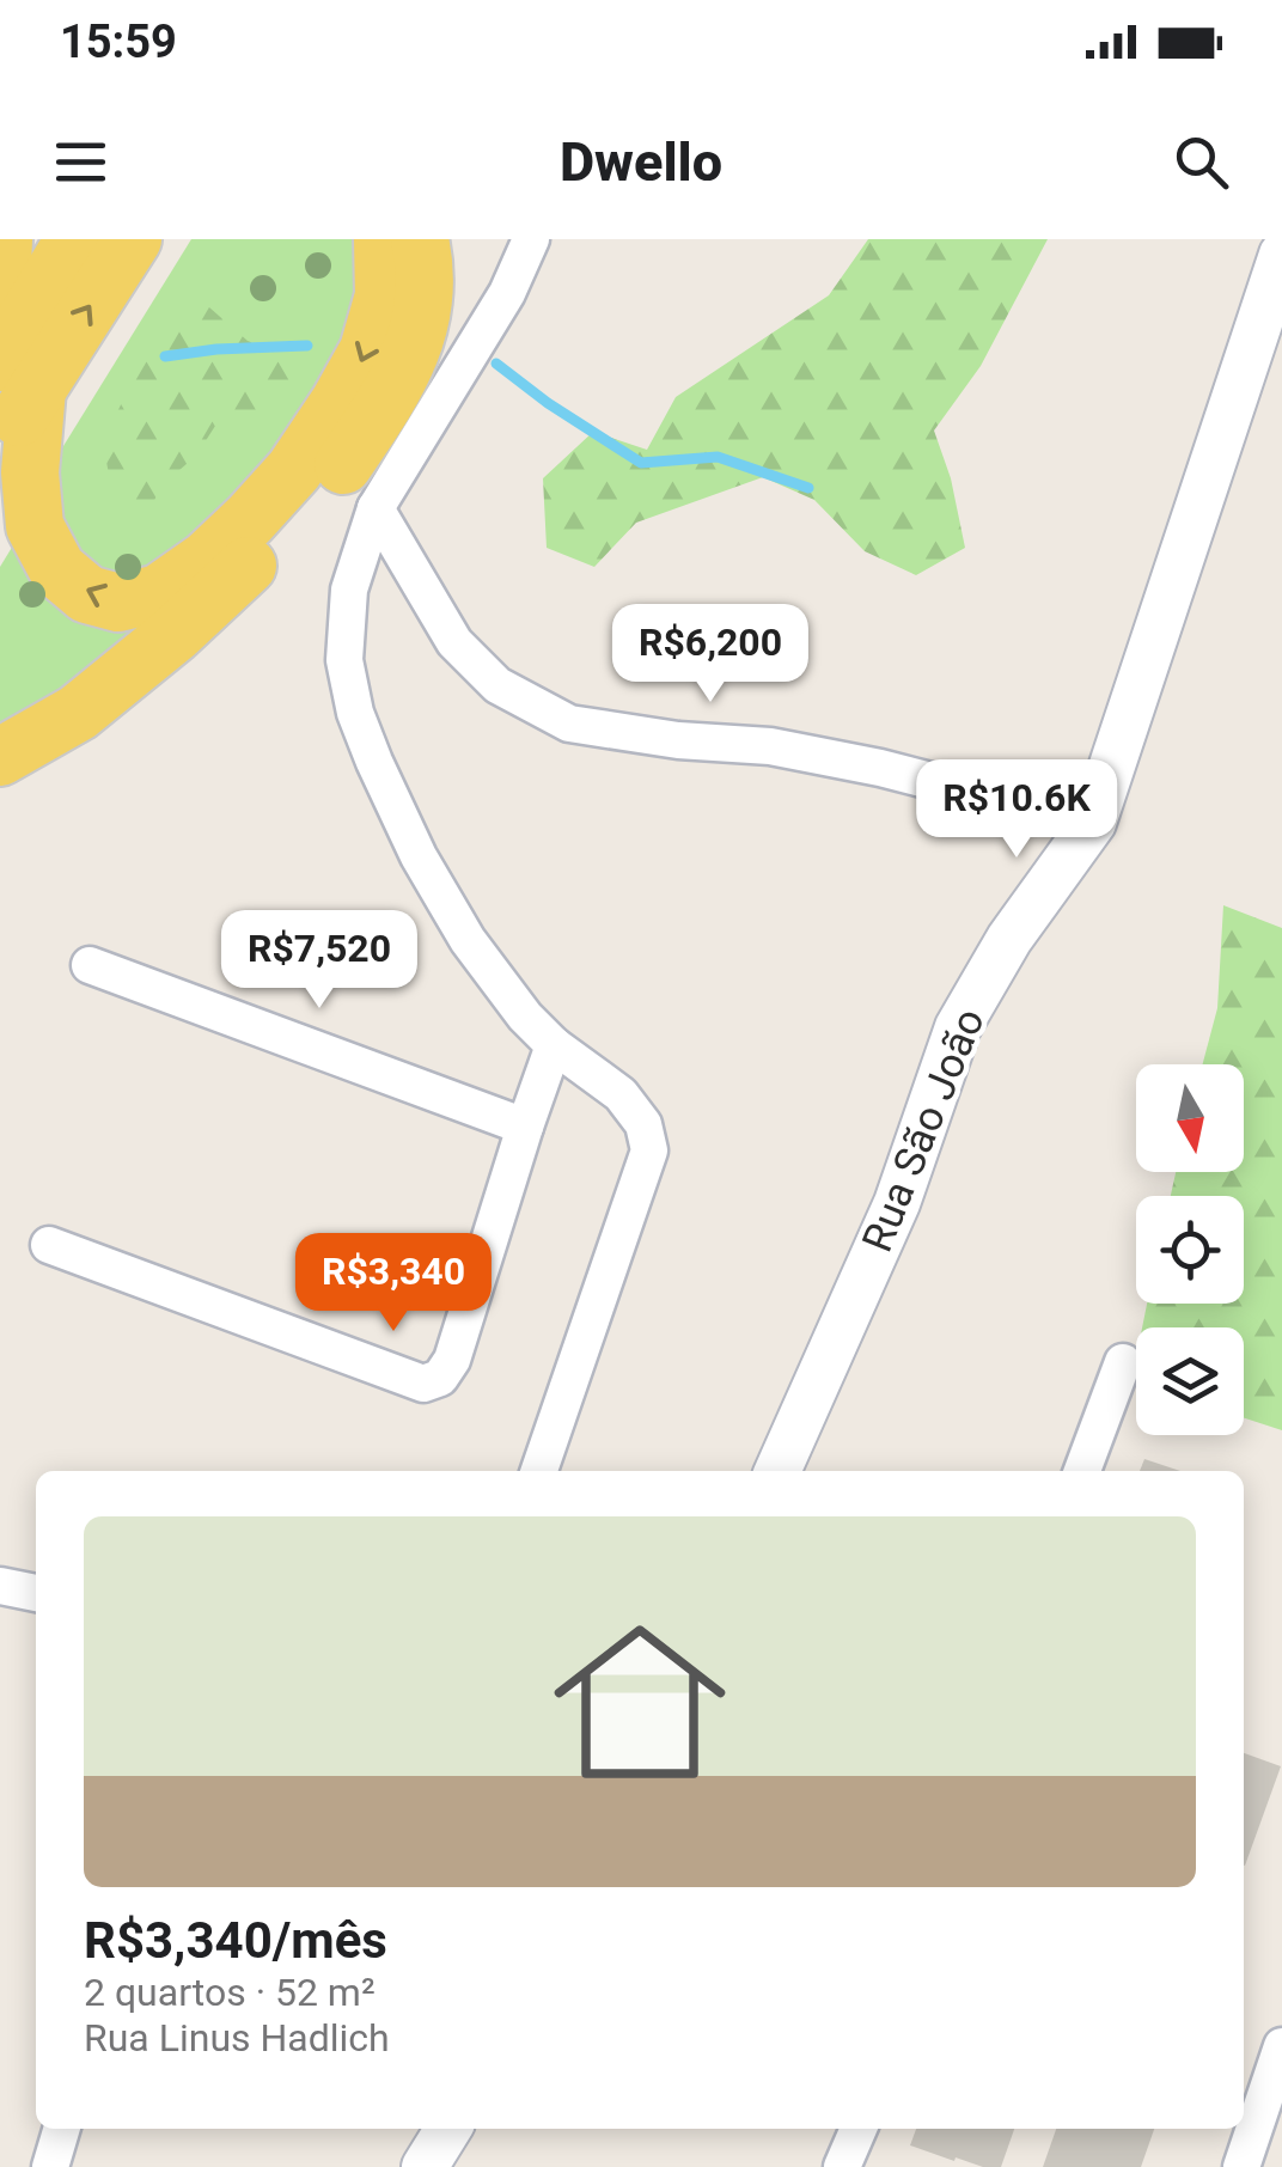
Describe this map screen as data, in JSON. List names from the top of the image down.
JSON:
{
  "streets": {
    "street": ["Rua São João"]
  },
  "north": "bottom",
  "page": {
    "status": "15:59",
    "header": "Dwello",
    "price": [
      "R$6,200",
      "R$10.6K",
      "R$7,520",
      "R$3,340"
    ],
    "list": [
      {
        "name": "R$3,340/mês",
        "note": "2 quartos · 52 m² · Rua Linus Hadlich"
      }
    ]
  }
}
